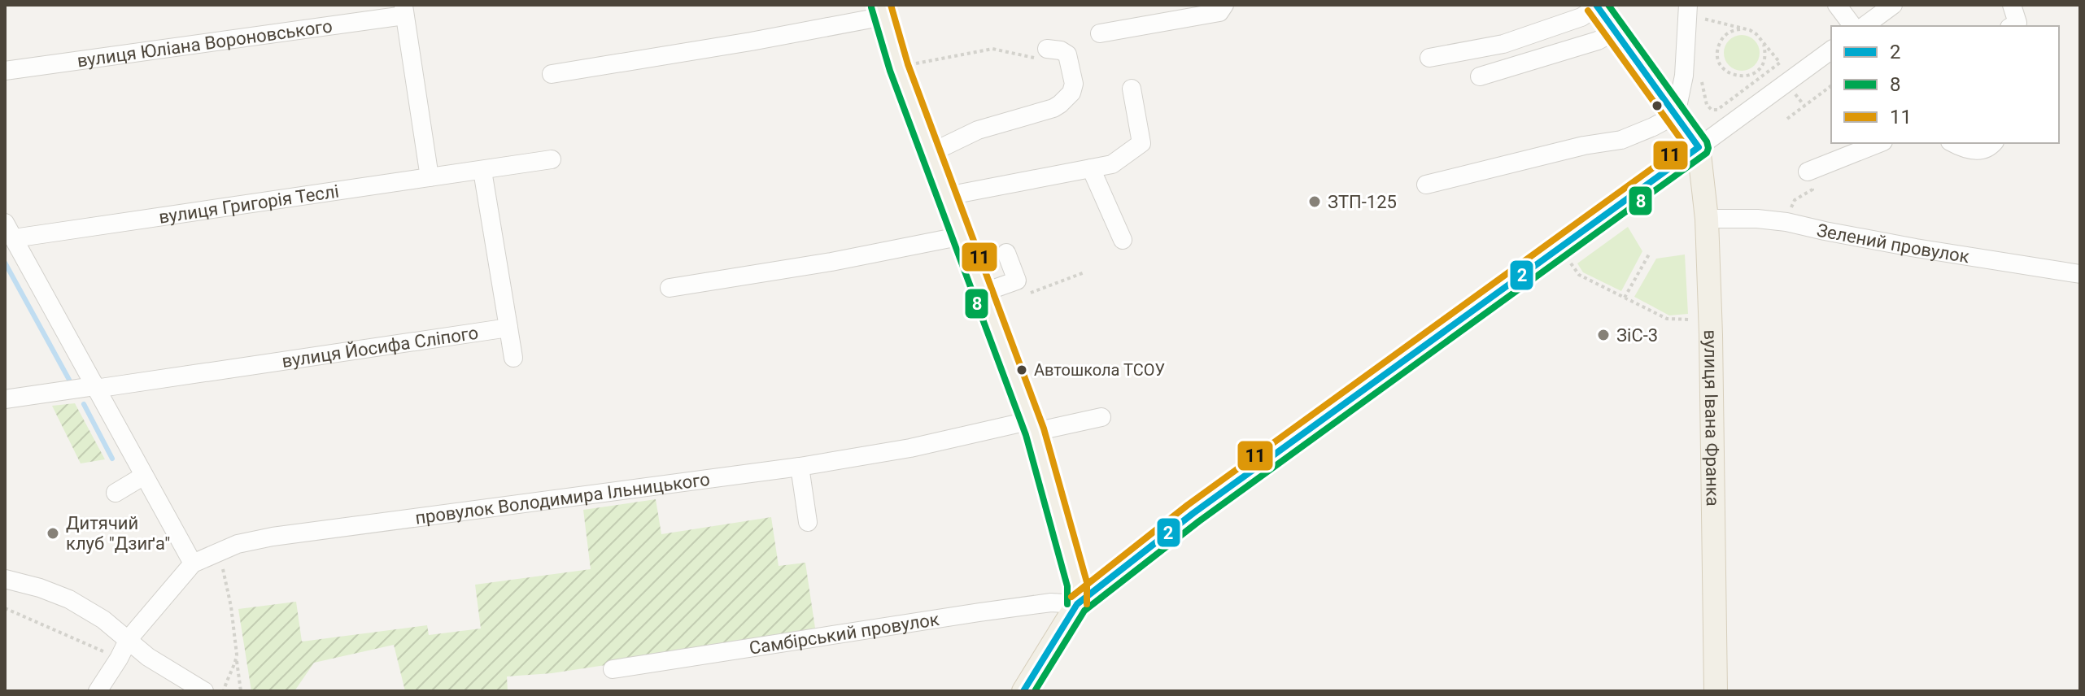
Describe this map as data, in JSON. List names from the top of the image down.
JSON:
{
  "streets": {
    "main road": ["вулиця Івана Франка"],
    "street": [
      "вулиця Юліана Вороновського",
      "вулиця Григорія Теслі",
      "Зелений провулок",
      "вулиця Йосифа Сліпого",
      "провулок Володимира Ільницького",
      "Самбірський провулок"
    ]
  },
  "crossings": [
    ["Зелений провулок", "вулиця Івана Франка"]
  ],
  "places": [
    "ЗТП-125",
    "ЗіС-3",
    "Автошкола ТСОУ",
    "Дитячий клуб \"Дзиґа\""
  ],
  "lines": ["transit line 2", "transit line 8", "transit line 11"],
  "legend": ["2", "8", "11"]
}
